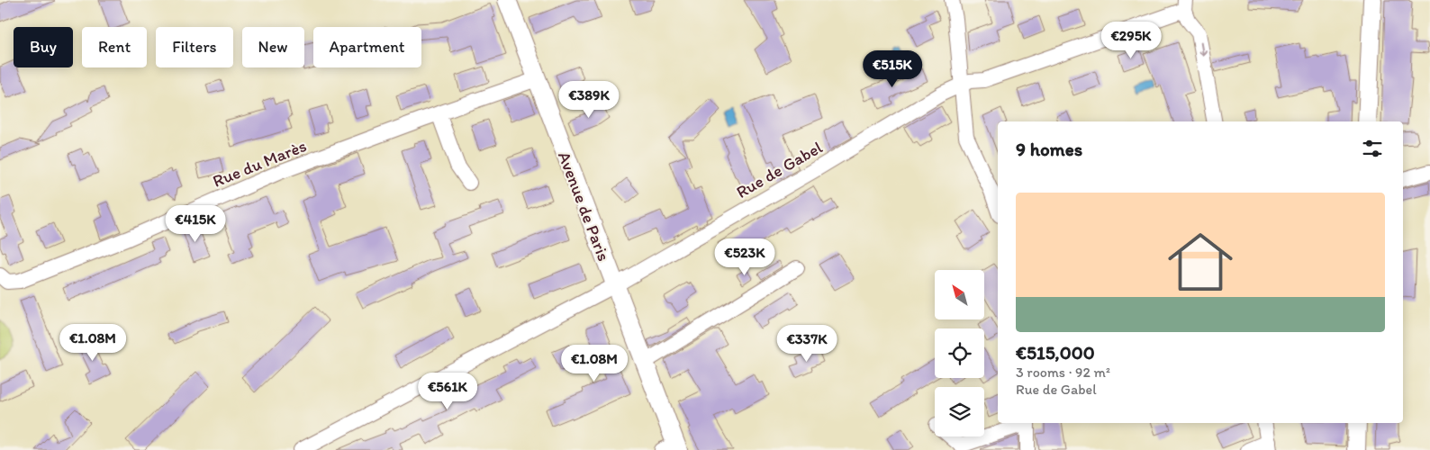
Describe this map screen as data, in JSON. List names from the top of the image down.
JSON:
{
  "streets": {
    "main road": ["Avenue de Paris"],
    "street": ["Rue du Marès", "Rue de Gabel"]
  },
  "crossings": [
    ["Rue du Marès", "Avenue de Paris"],
    ["Rue de Gabel", "Avenue de Paris"]
  ],
  "north": "top left",
  "page": {
    "price": [
      "€295K",
      "€515K",
      "€389K",
      "€415K",
      "€523K",
      "€1.08M",
      "€337K",
      "€1.08M",
      "€561K"
    ],
    "chip": [
      "Buy",
      "Rent",
      "Filters",
      "New",
      "Apartment"
    ],
    "heading": "9 homes",
    "list": [
      {
        "name": "€515,000",
        "note": "3 rooms · 92 m² · Rue de Gabel"
      }
    ]
  }
}
